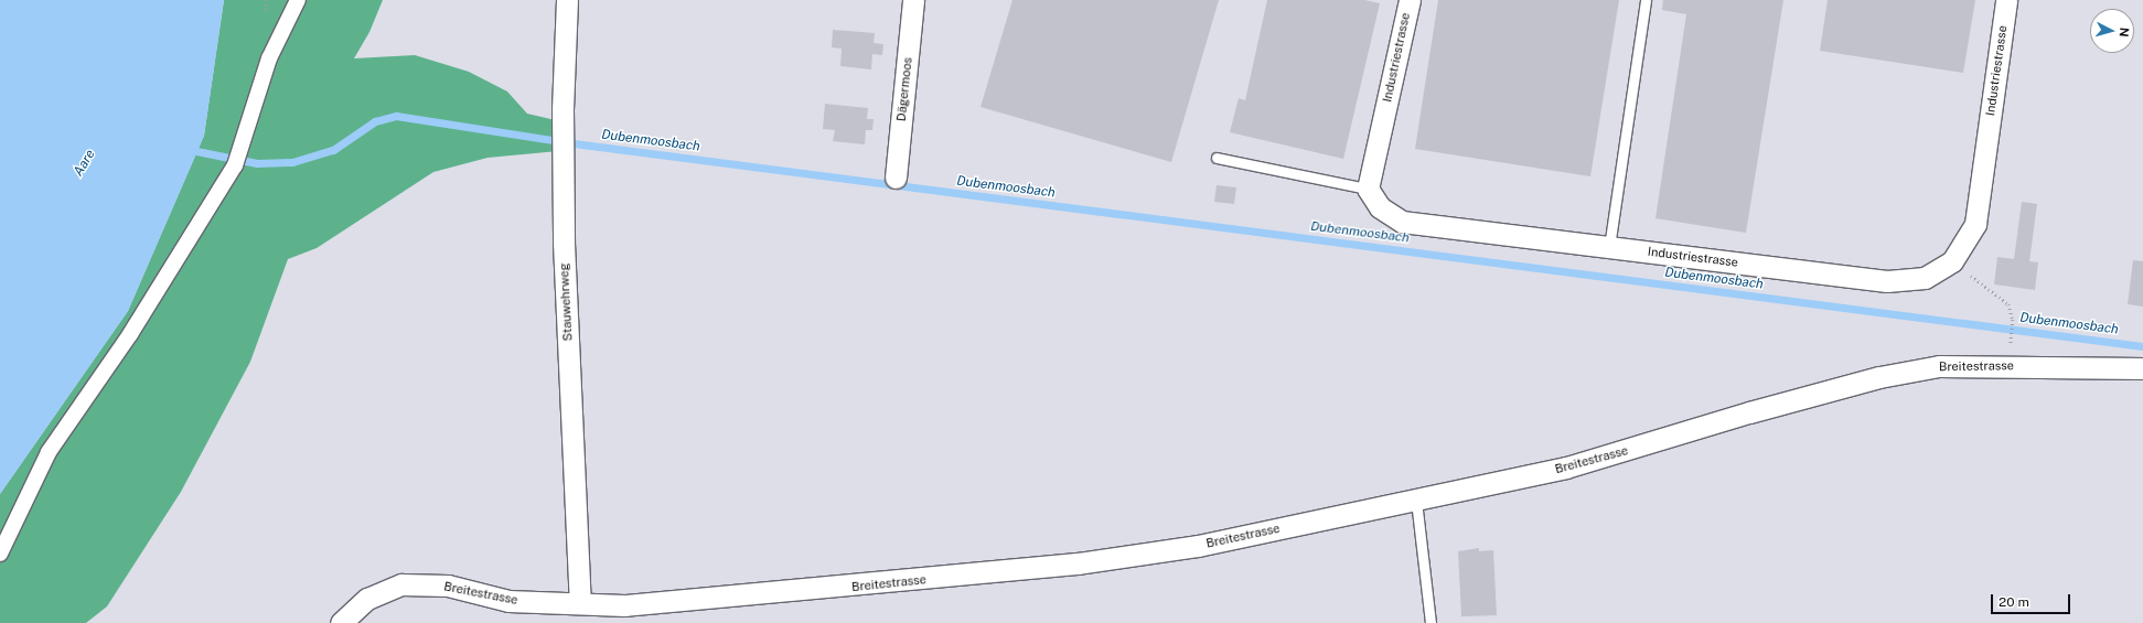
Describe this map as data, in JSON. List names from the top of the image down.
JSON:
{
  "streets": {
    "street": [
      "Industriestrasse",
      "Dägermoos",
      "Stauwehrweg",
      "Breitestrasse"
    ]
  },
  "crossings": [
    ["Stauwehrweg", "Breitestrasse"]
  ],
  "water": ["Dubenmoosbach", "Aare"],
  "scale_bar": "20 m",
  "north": "right"
}
